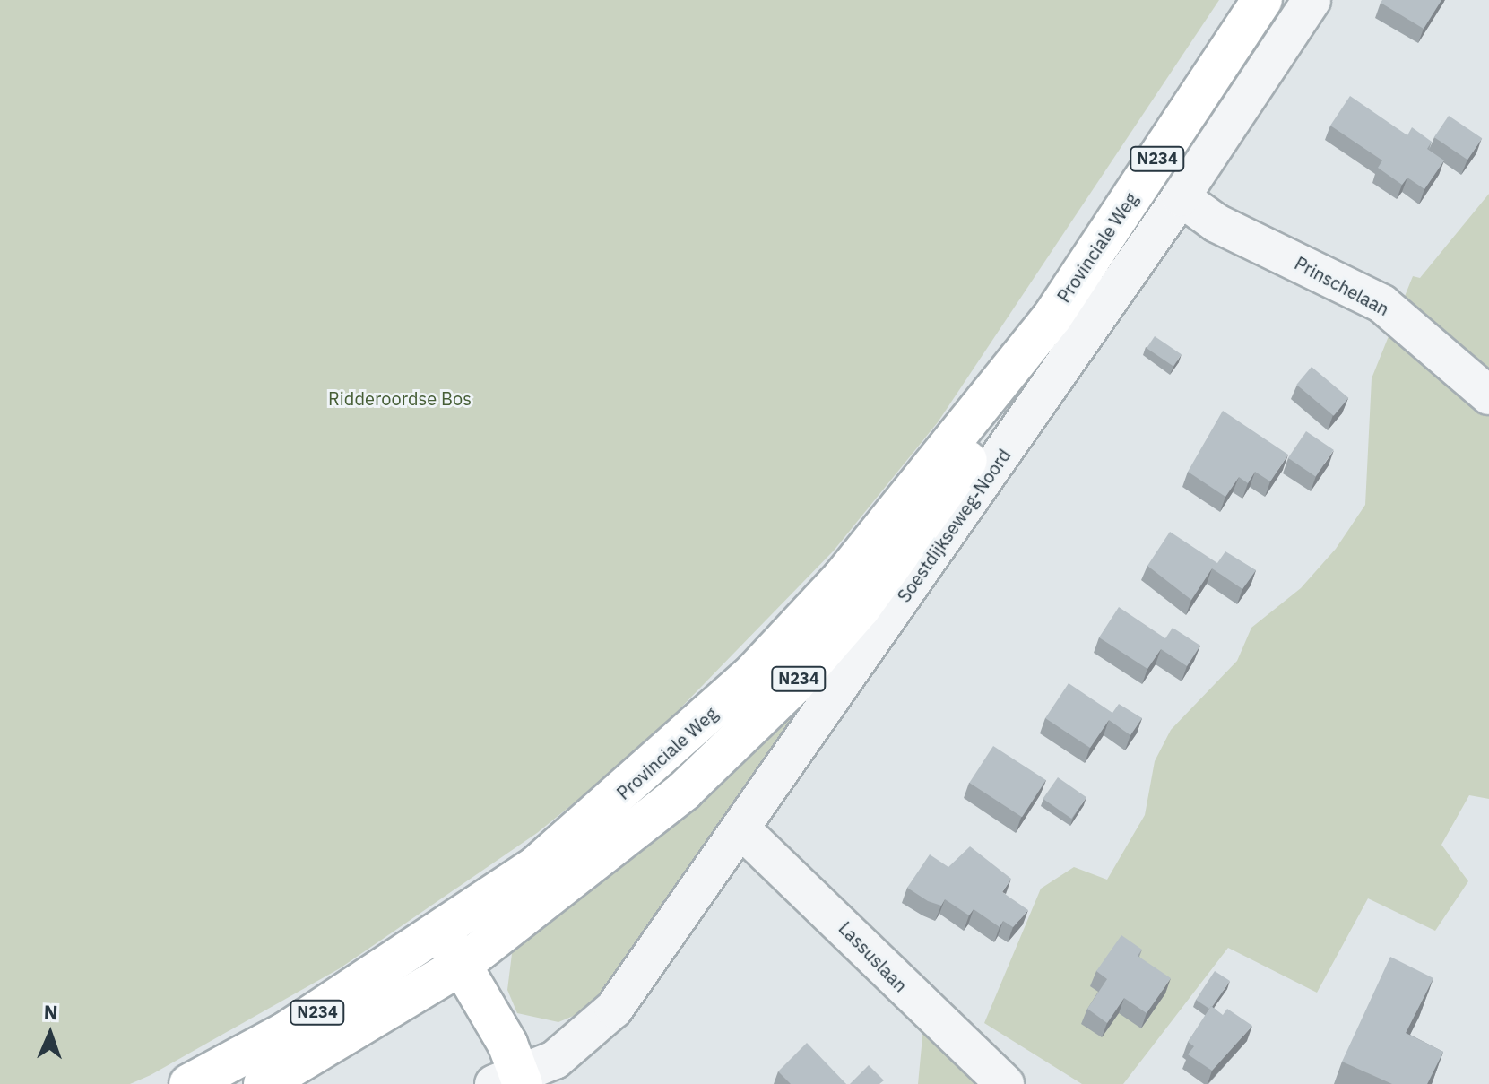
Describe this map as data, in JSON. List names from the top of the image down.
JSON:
{
  "streets": {
    "main road": ["N234", "Provinciale Weg"],
    "street": ["Prinschelaan", "Soestdijkseweg-Noord", "Lassuslaan"]
  },
  "crossings": [
    ["Prinschelaan", "Soestdijkseweg-Noord"],
    ["Soestdijkseweg-Noord", "Lassuslaan"]
  ],
  "parks": ["Ridderoordse Bos"],
  "north": "top"
}
